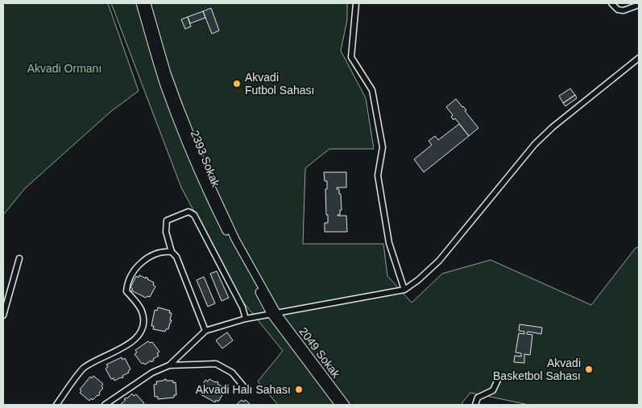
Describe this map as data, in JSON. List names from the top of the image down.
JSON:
{
  "streets": {
    "main road": ["2393 Sokak", "2049 Sokak"]
  },
  "crossings": [
    ["2393 Sokak", "2049 Sokak"]
  ],
  "parks": ["Akvadi Ormanı"],
  "places": ["Akvadi Futbol Sahası", "Akvadi Basketbol Sahası", "Akvadi Halı Sahası"]
}
